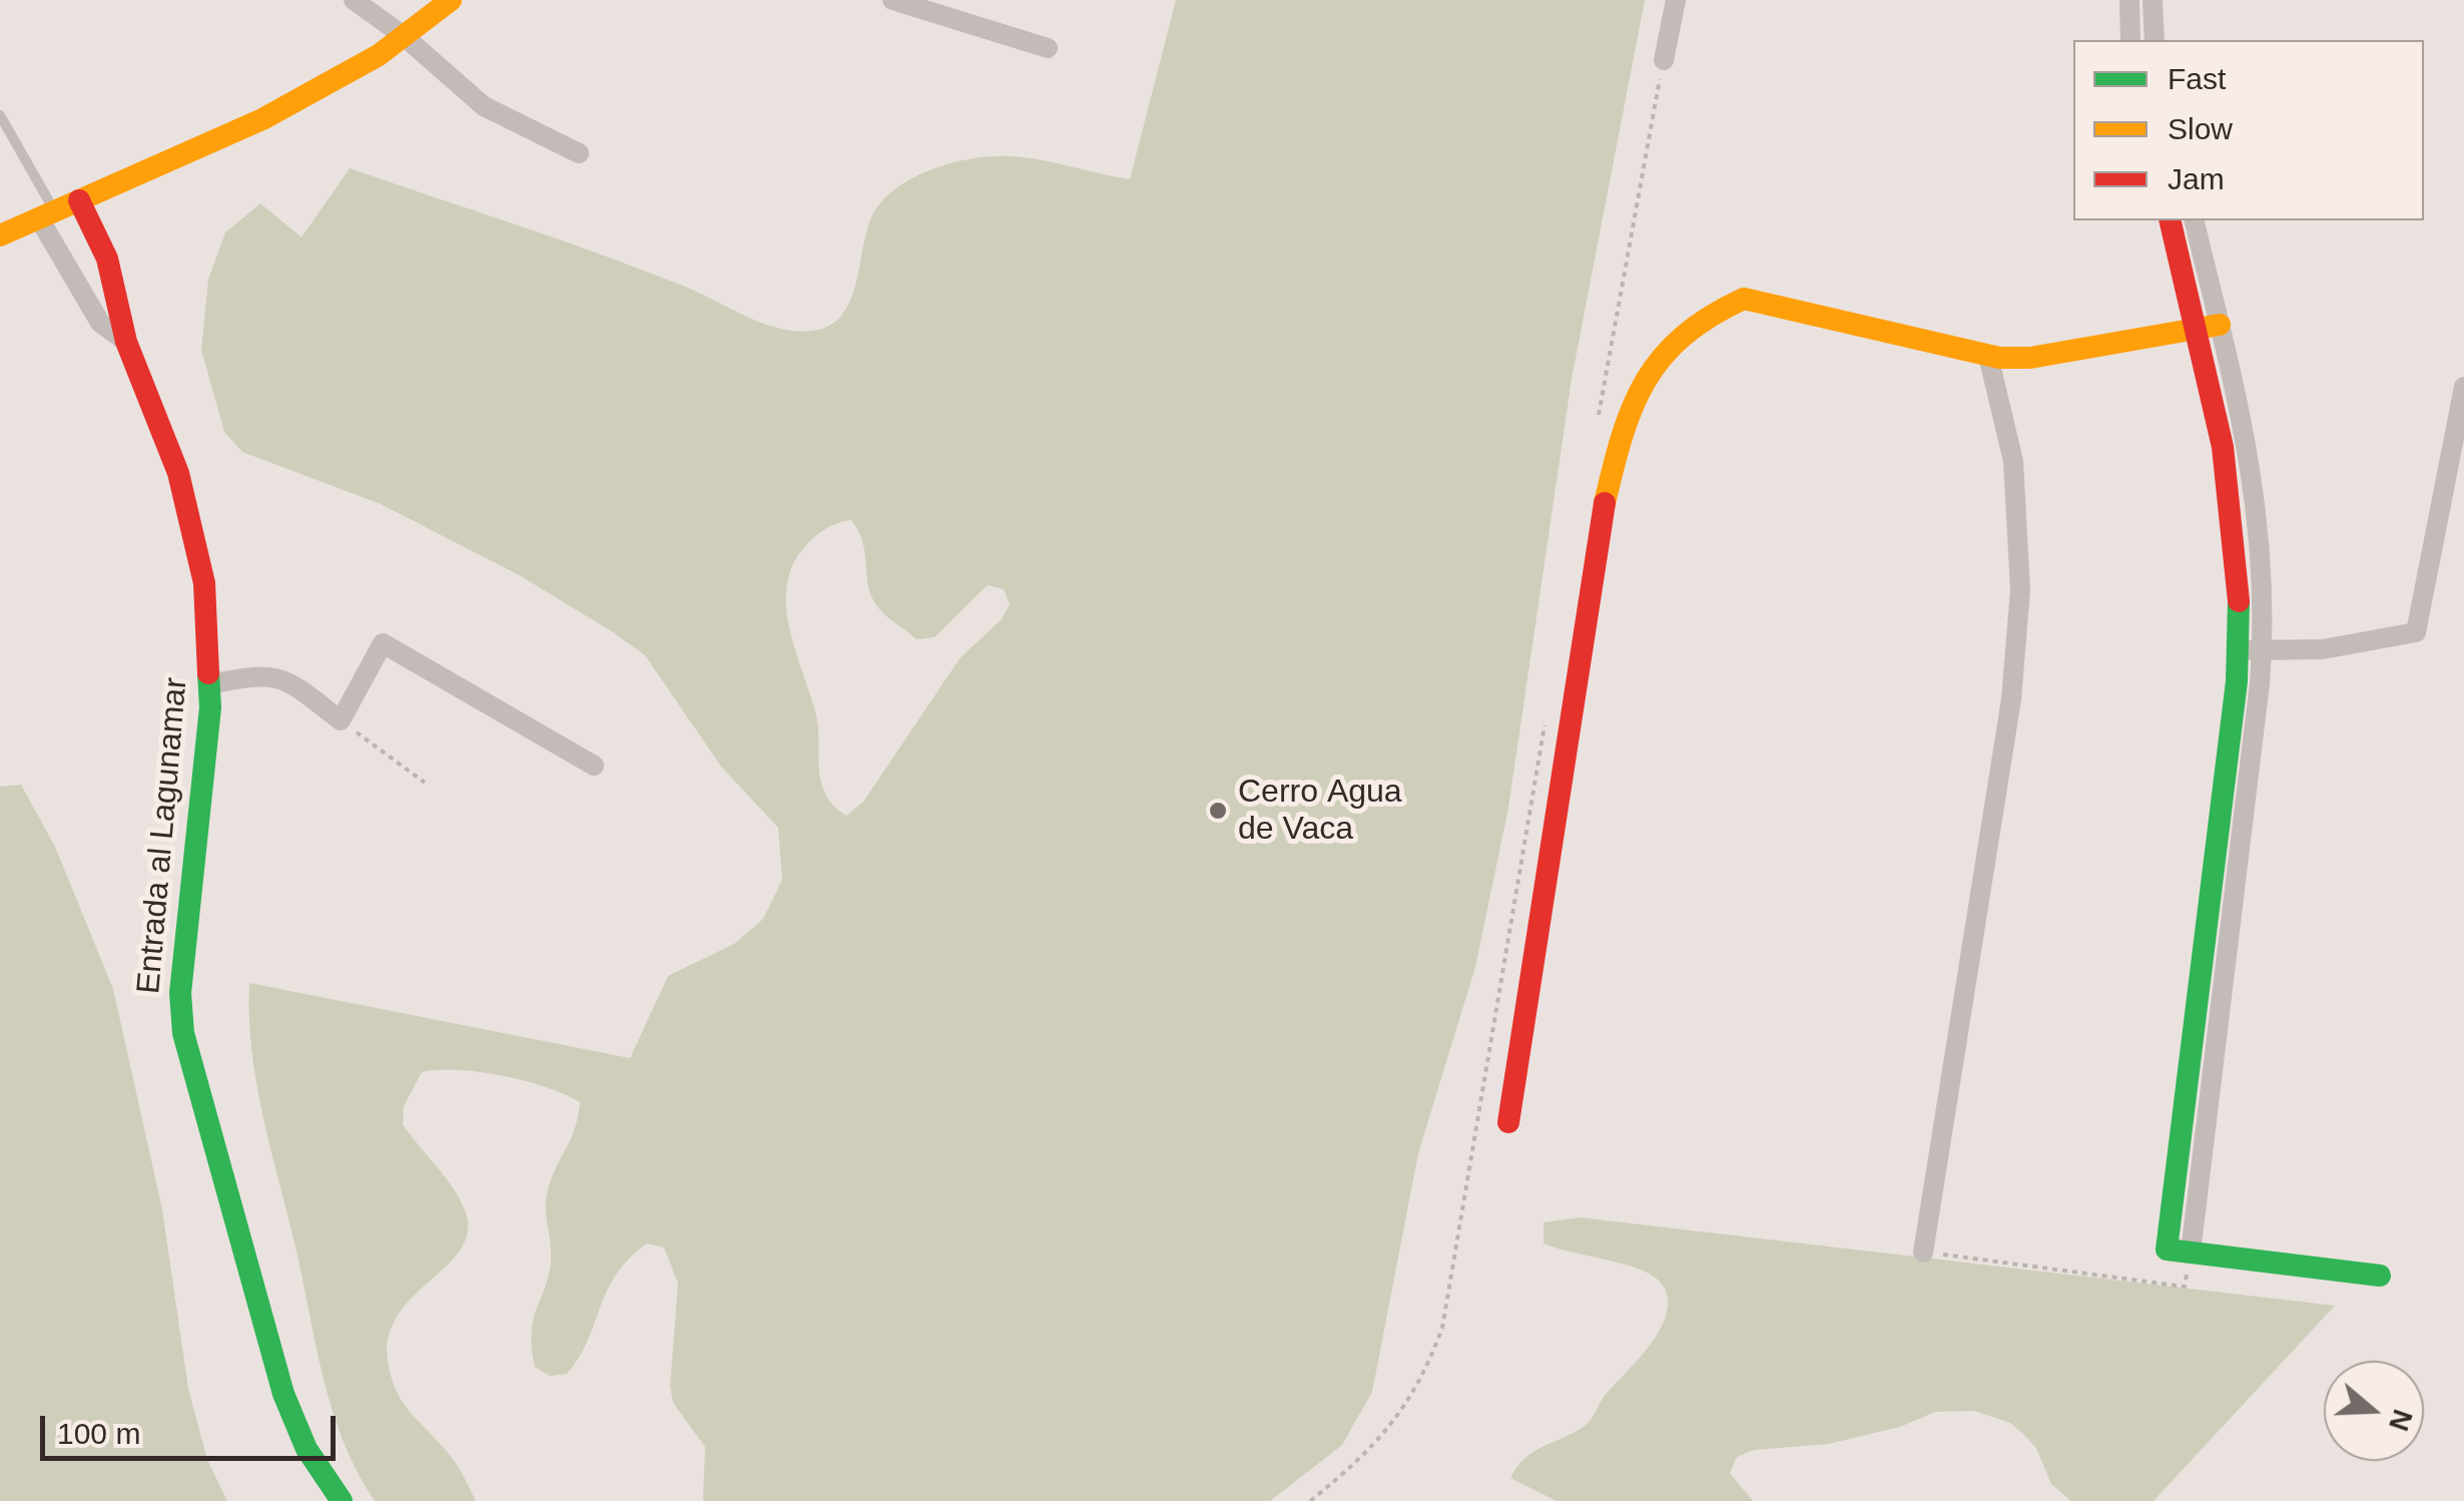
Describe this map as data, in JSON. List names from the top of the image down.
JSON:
{
  "streets": {
    "street": ["Entrada al Lagunamar"]
  },
  "places": ["Cerro Agua de Vaca"],
  "legend": ["Fast", "Slow", "Jam"],
  "scale_bar": "100 m",
  "north": "right"
}
